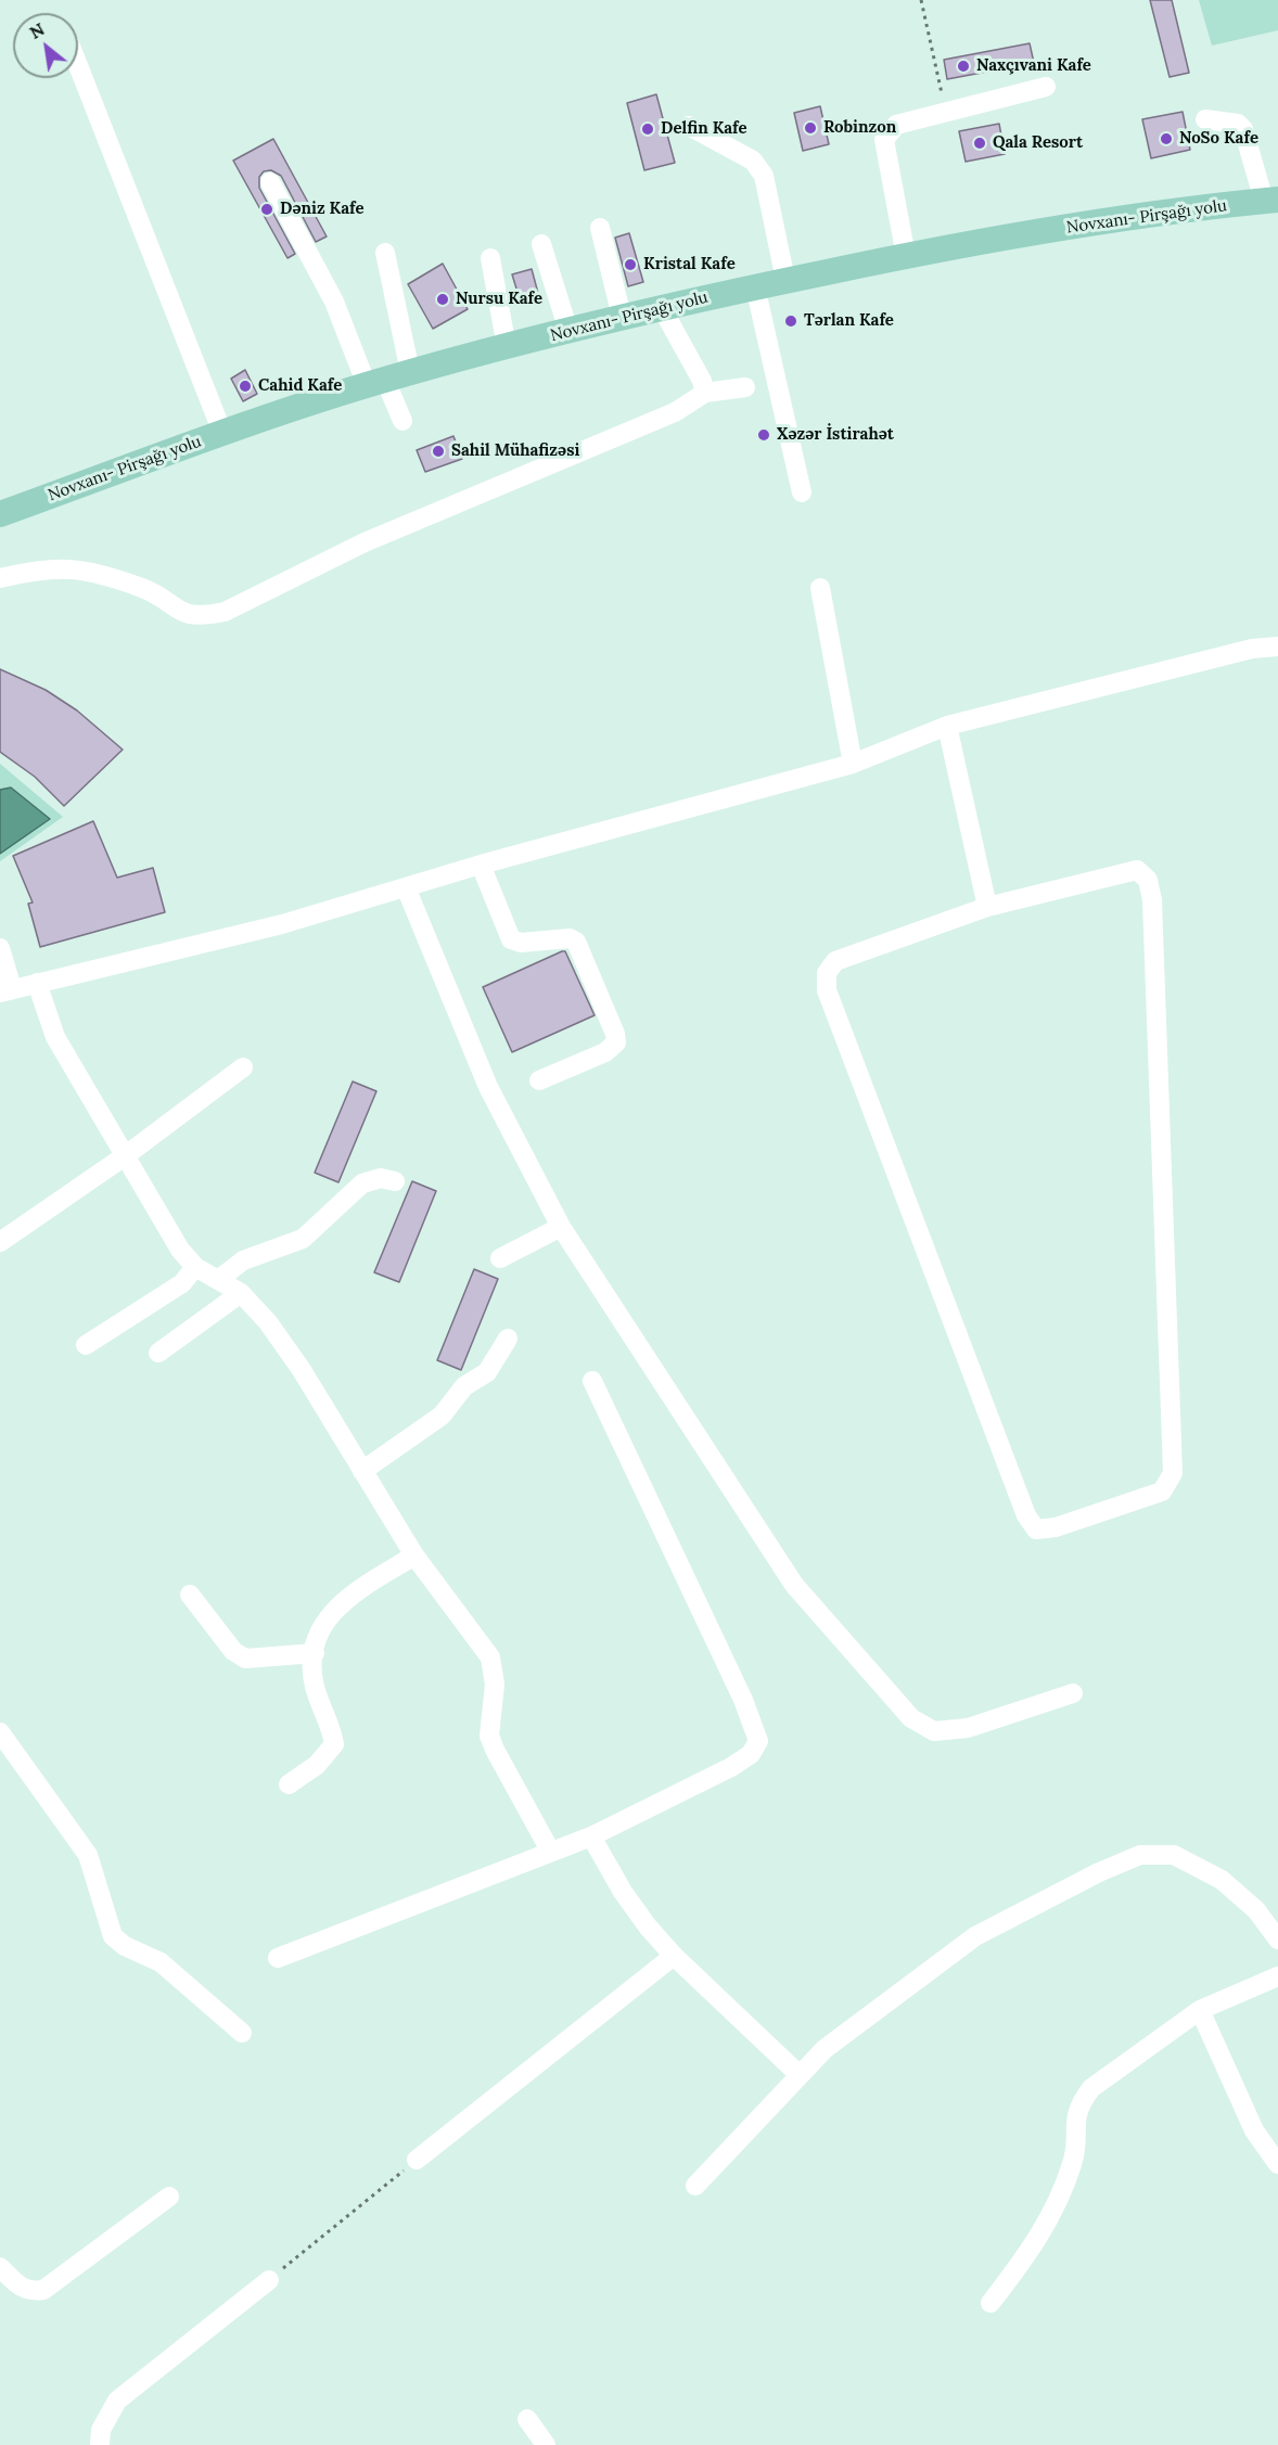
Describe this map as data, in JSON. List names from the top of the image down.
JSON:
{
  "streets": {
    "main road": ["Novxanı- Pirşağı yolu"]
  },
  "places": [
    "Naxçıvani Kafe",
    "Robinzon",
    "Delfin Kafe",
    "NoSo Kafe",
    "Qala Resort",
    "Dəniz Kafe",
    "Kristal Kafe",
    "Nursu Kafe",
    "Tərlan Kafe",
    "Cahid Kafe",
    "Xəzər İstirahət",
    "Sahil Mühafizəsi"
  ],
  "north": "top left"
}
